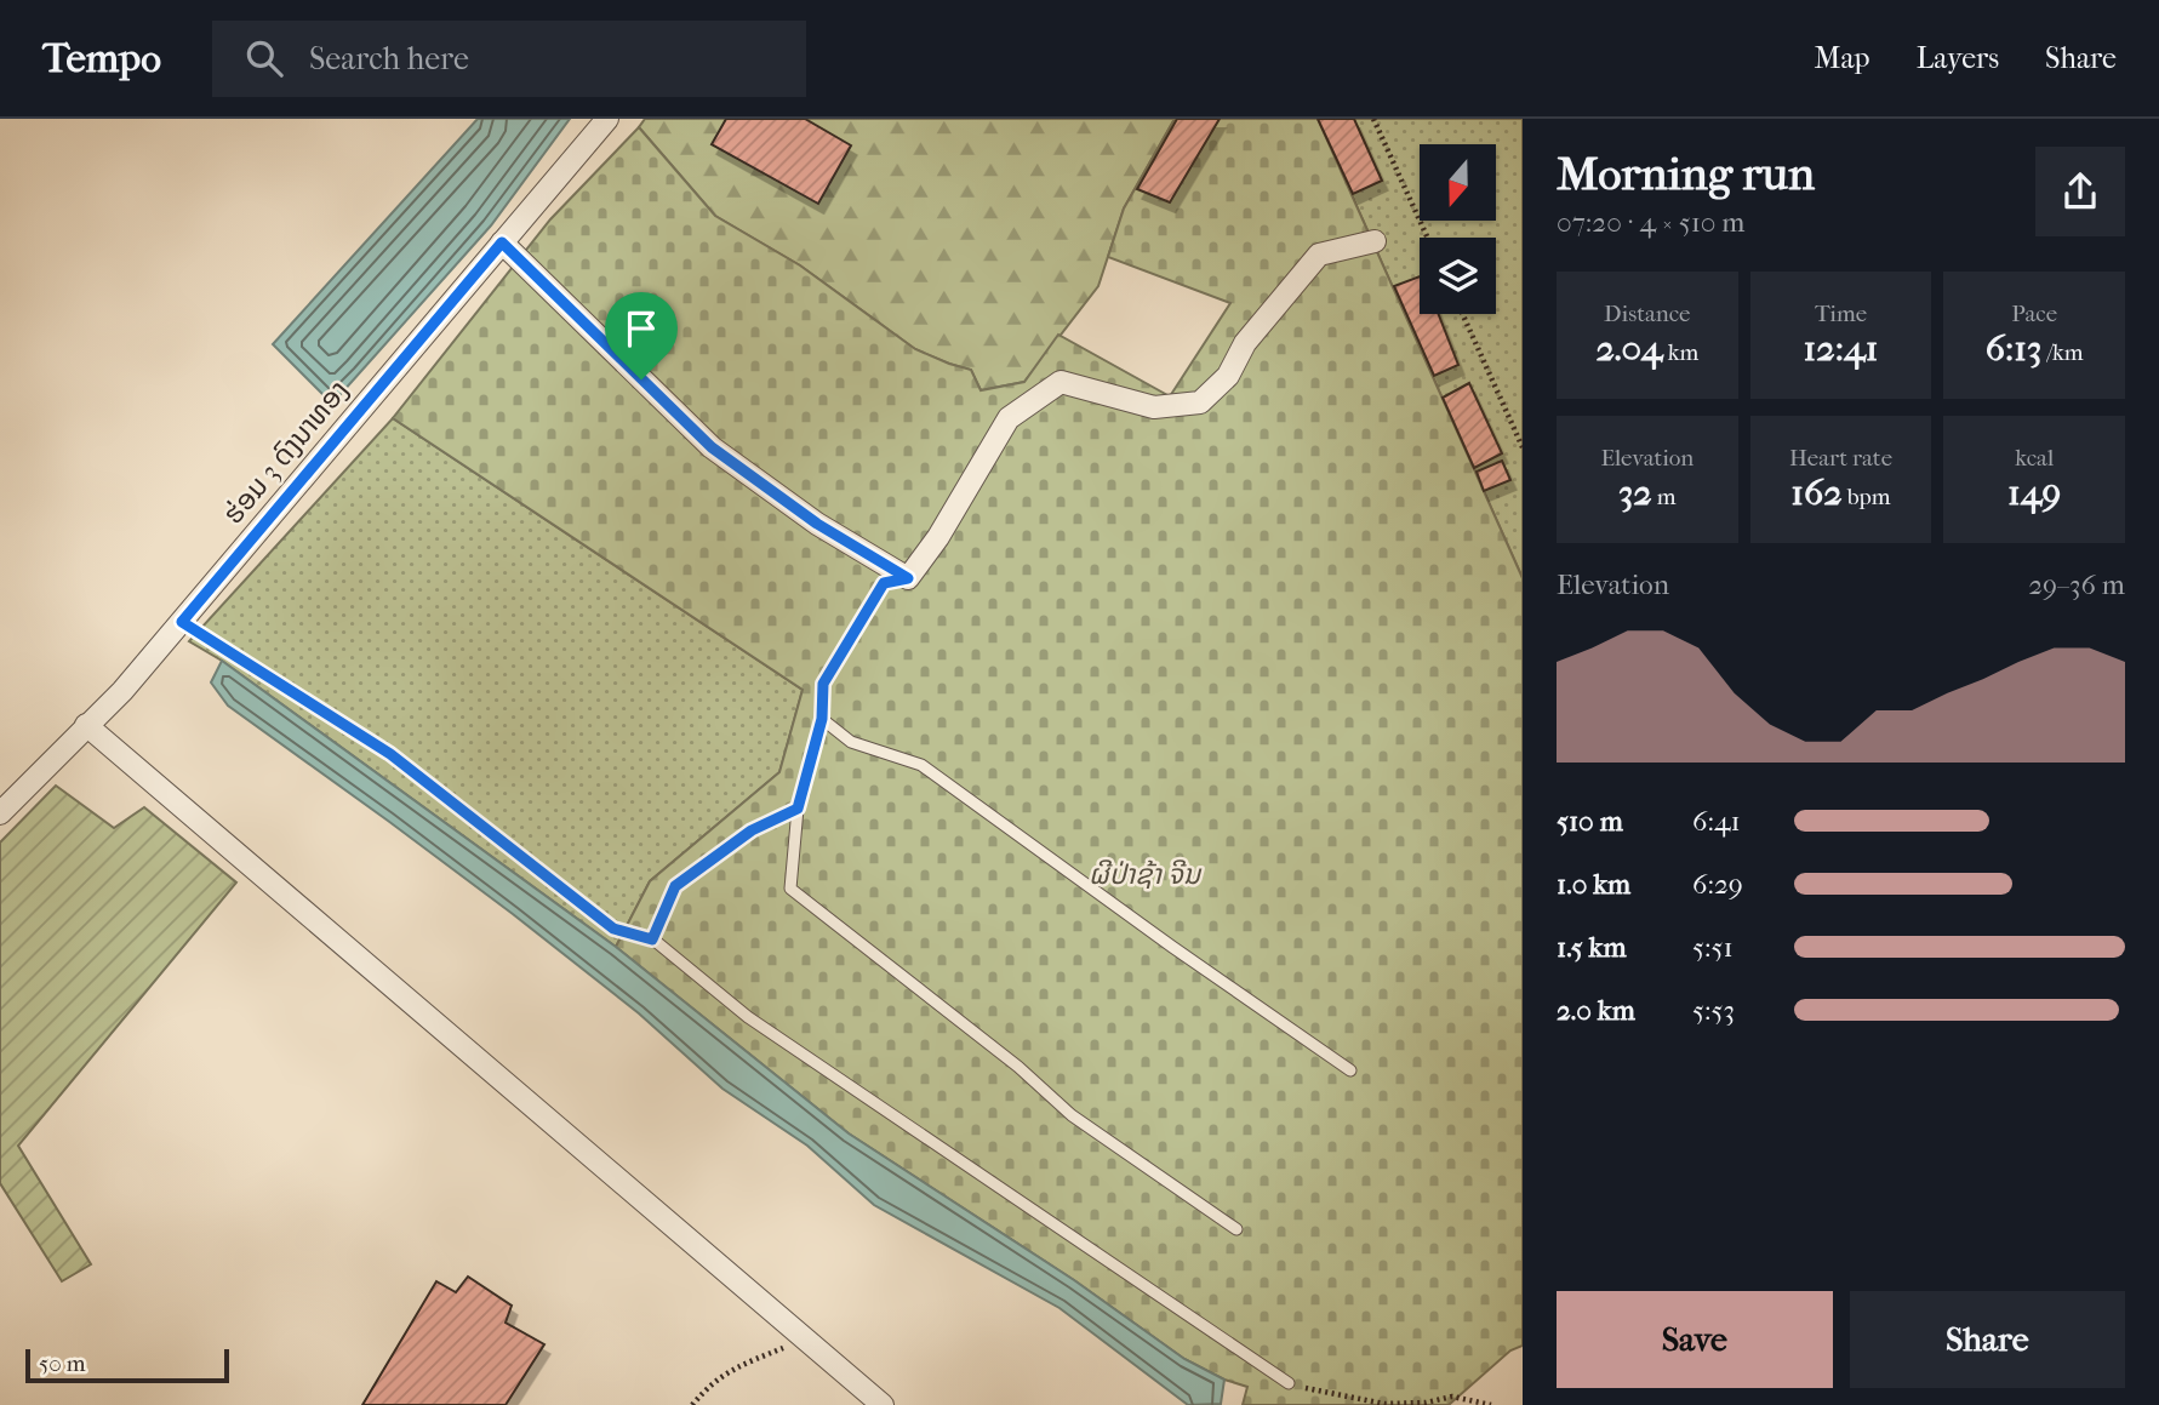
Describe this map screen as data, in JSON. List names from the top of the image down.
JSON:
{
  "streets": {
    "street": ["ຮ່ອມ 3 ດົງນາທອງ"]
  },
  "parks": ["ຜີປ່າຊ້າ ຈີນ"],
  "scale_bar": "50 m",
  "north": "bottom",
  "page": {
    "header": "Tempo",
    "search": "Search here",
    "nav": ["Map", "Layers", "Share"],
    "heading": ["Morning run", "07:20 · 4 × 510 m"],
    "stats": [
      ["Distance", "2.04 km"],
      ["Time", "12:41"],
      ["Pace", "6:13 /km"],
      ["Elevation", "32 m"],
      ["Heart rate", "162 bpm"],
      ["kcal", "149"]
    ],
    "chart": ["Elevation", "29–36 m"],
    "list": [
      {
        "name": "510 m",
        "note": "6:41"
      },
      {
        "name": "1.0 km",
        "note": "6:29"
      },
      {
        "name": "1.5 km",
        "note": "5:51"
      },
      {
        "name": "2.0 km",
        "note": "5:53"
      }
    ],
    "buttons": ["Save", "Share"],
    "scale": "50 m"
  }
}
